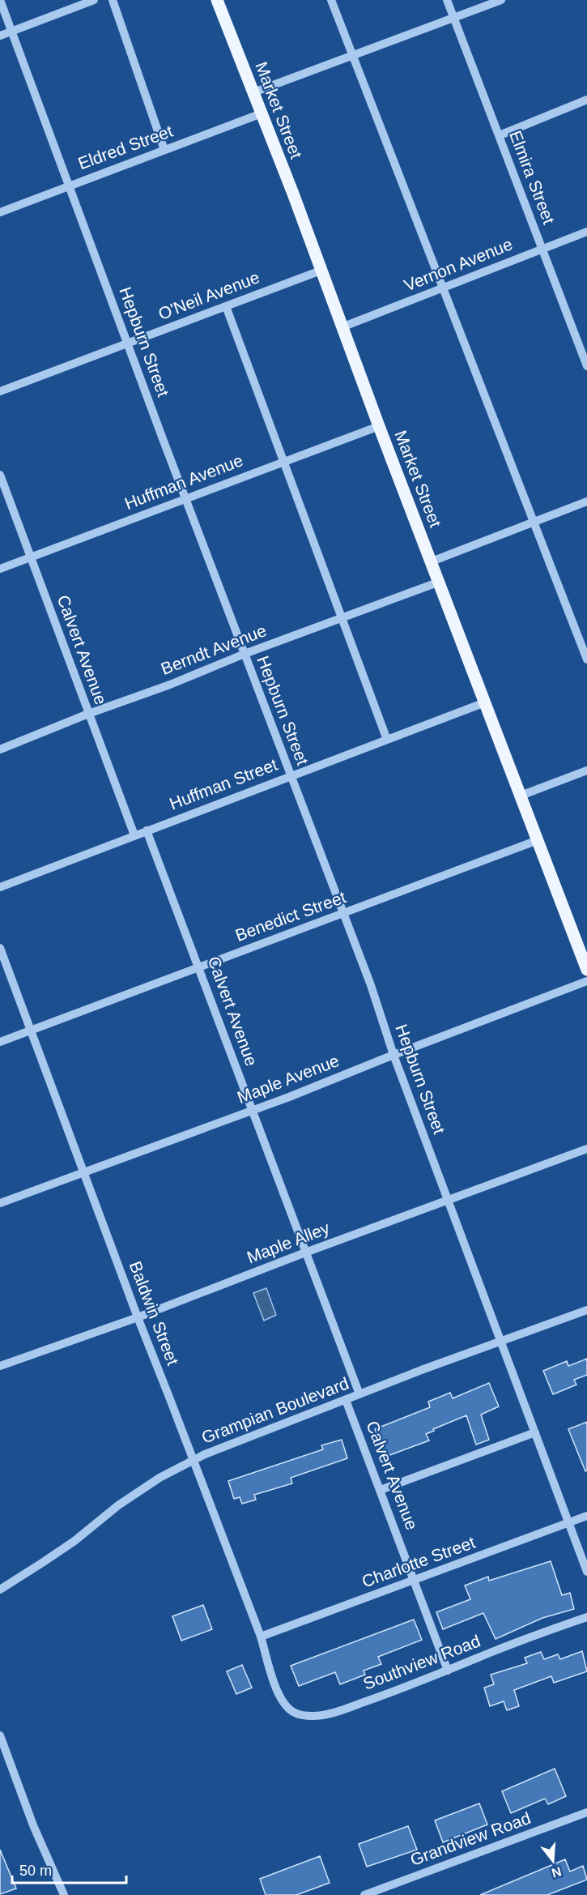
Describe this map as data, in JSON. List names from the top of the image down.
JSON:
{
  "streets": {
    "main road": ["Market Street"],
    "street": [
      "Eldred Street",
      "Elmira Street",
      "Vernon Avenue",
      "O'Neil Avenue",
      "Hepburn Street",
      "Huffman Avenue",
      "Calvert Avenue",
      "Berndt Avenue",
      "Huffman Street",
      "Benedict Street",
      "Maple Avenue",
      "Maple Alley",
      "Baldwin Street",
      "Grampian Boulevard",
      "Charlotte Street",
      "Southview Road",
      "Grandview Road"
    ]
  },
  "crossings": [
    ["Market Street", "Eldred Street"],
    ["Market Street", "Vernon Avenue"],
    ["Market Street", "O'Neil Avenue"],
    ["Market Street", "Huffman Avenue"],
    ["Market Street", "Berndt Avenue"],
    ["Market Street", "Huffman Street"],
    ["Market Street", "Benedict Street"],
    ["Eldred Street", "Hepburn Street"],
    ["Elmira Street", "Vernon Avenue"],
    ["O'Neil Avenue", "Hepburn Street"],
    ["Hepburn Street", "Huffman Avenue"],
    ["Hepburn Street", "Berndt Avenue"],
    ["Hepburn Street", "Huffman Street"],
    ["Hepburn Street", "Benedict Street"],
    ["Hepburn Street", "Maple Avenue"],
    ["Hepburn Street", "Maple Alley"],
    ["Hepburn Street", "Grampian Boulevard"],
    ["Hepburn Street", "Charlotte Street"],
    ["Huffman Avenue", "Calvert Avenue"],
    ["Calvert Avenue", "Berndt Avenue"],
    ["Calvert Avenue", "Huffman Street"],
    ["Calvert Avenue", "Benedict Street"],
    ["Calvert Avenue", "Maple Avenue"],
    ["Calvert Avenue", "Maple Alley"],
    ["Calvert Avenue", "Grampian Boulevard"],
    ["Calvert Avenue", "Charlotte Street"],
    ["Calvert Avenue", "Southview Road"],
    ["Benedict Street", "Baldwin Street"],
    ["Maple Avenue", "Baldwin Street"],
    ["Maple Alley", "Baldwin Street"],
    ["Baldwin Street", "Grampian Boulevard"],
    ["Baldwin Street", "Charlotte Street"],
    ["Baldwin Street", "Southview Road"]
  ],
  "scale_bar": "50 m",
  "north": "bottom"
}
